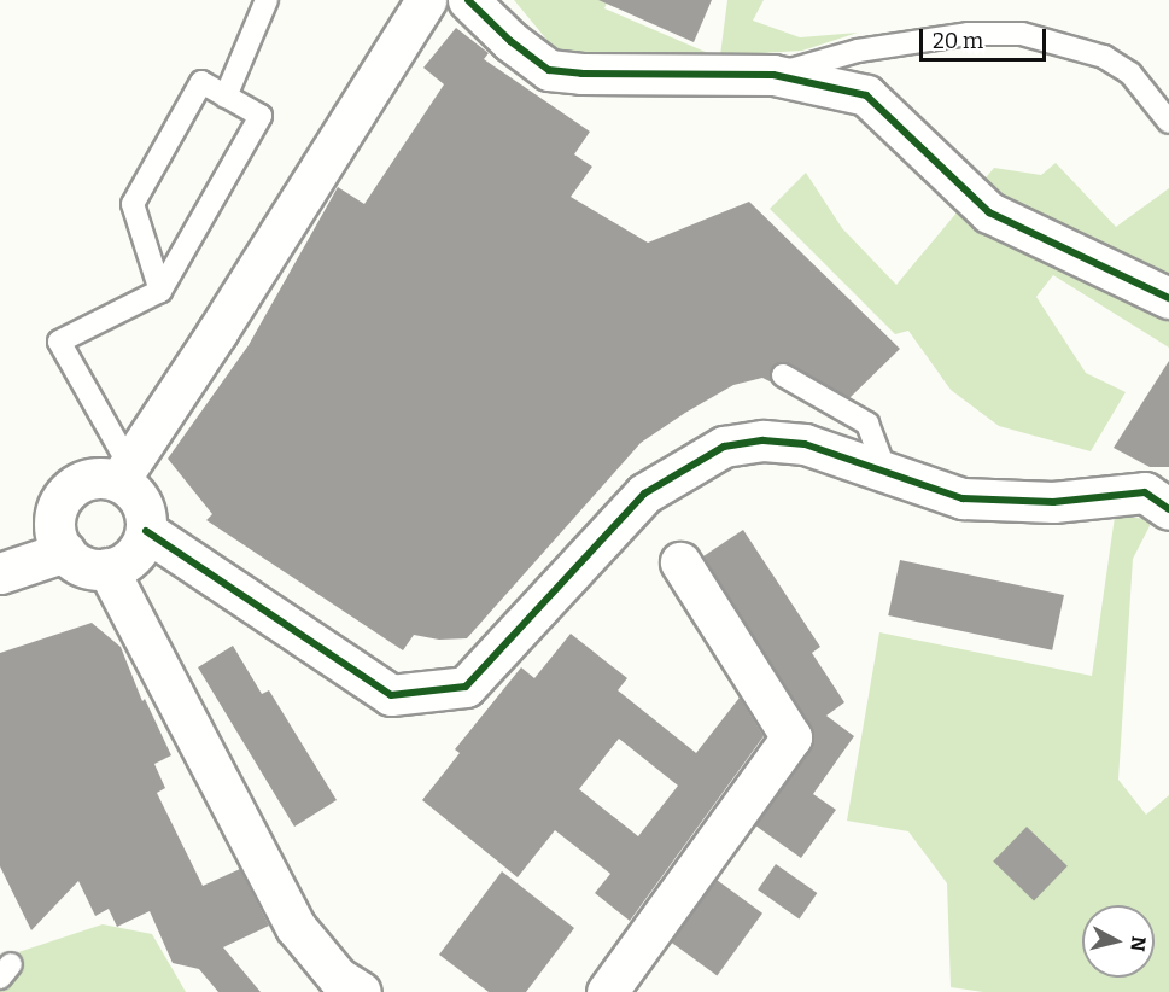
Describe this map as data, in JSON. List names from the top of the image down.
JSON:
{
  "scale_bar": "20 m",
  "north": "right"
}
